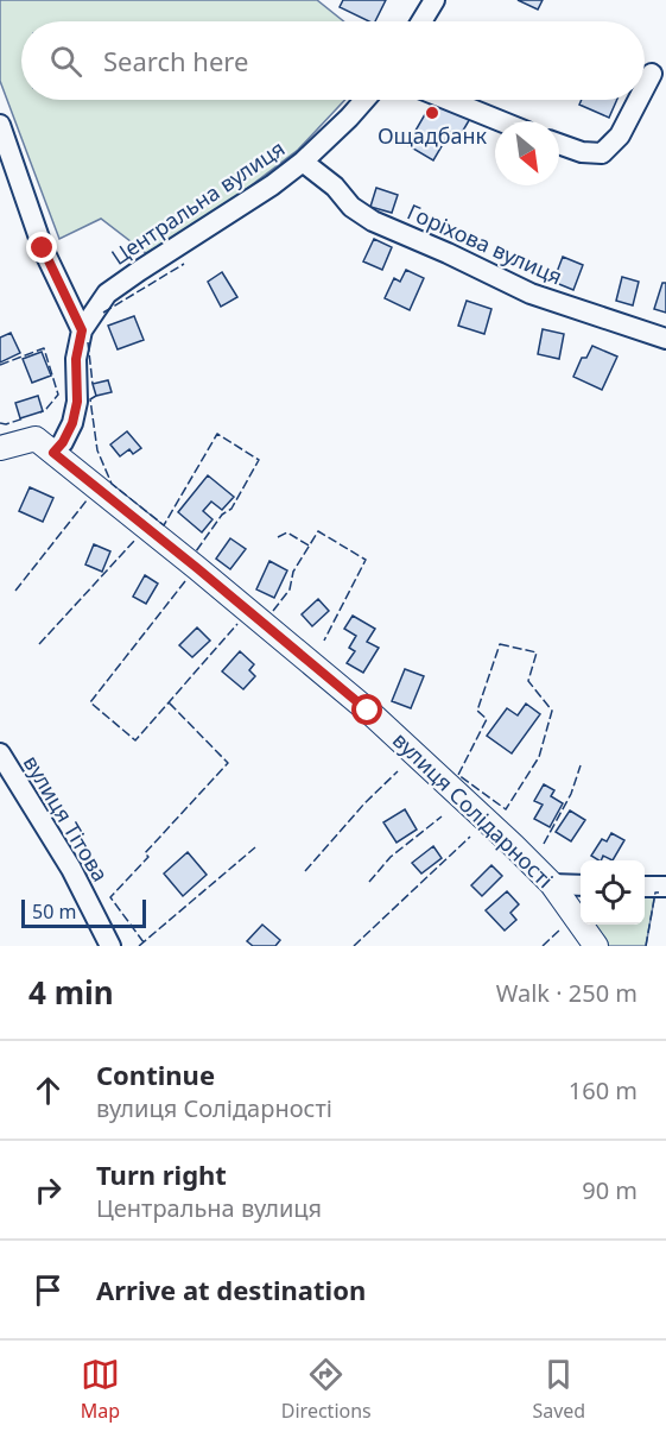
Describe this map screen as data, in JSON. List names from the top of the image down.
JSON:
{
  "streets": {
    "main road": ["вулиця Солідарності"],
    "street": ["Центральна вулиця", "Горіхова вулиця", "вулиця Тітова"]
  },
  "crossings": [
    ["Центральна вулиця", "Горіхова вулиця"],
    ["Центральна вулиця", "вулиця Солідарності"]
  ],
  "places": ["Ощадбанк"],
  "scale_bar": "50 m",
  "north": "bottom right",
  "page": {
    "search": "Search here",
    "scale": "50 m",
    "heading": ["4 min", "Walk · 250 m"],
    "list": [
      ["Continue", "вулиця Солідарності", "160 m"],
      ["Turn right", "Центральна вулиця", "90 m"],
      "Arrive at destination"
    ],
    "nav": ["Map", "Directions", "Saved"]
  }
}
